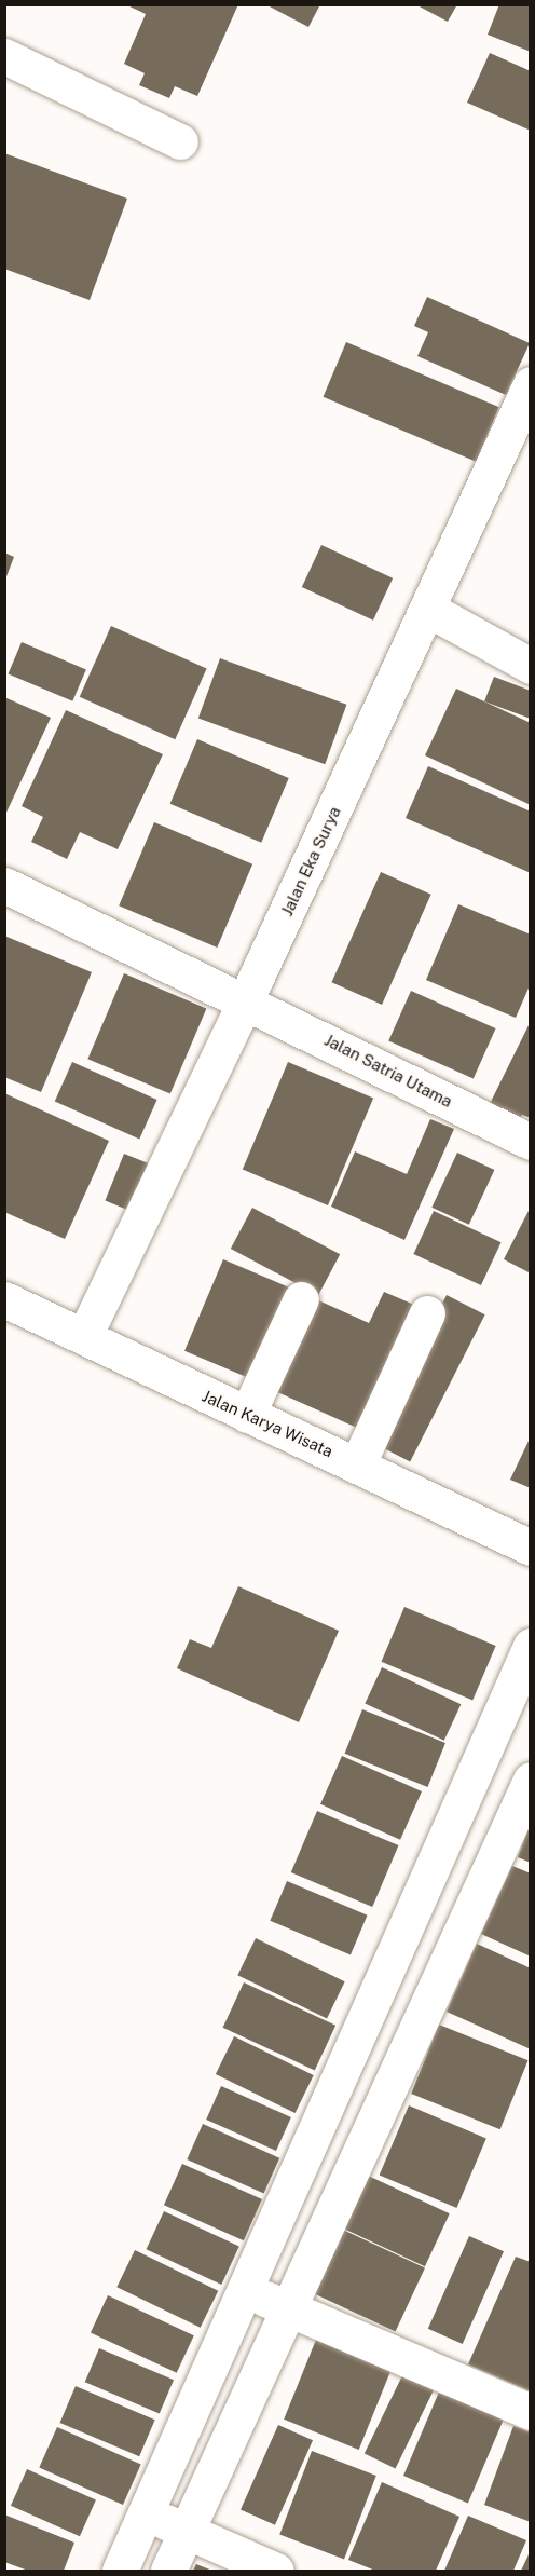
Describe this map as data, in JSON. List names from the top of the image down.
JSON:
{
  "streets": {
    "street": ["Jalan Eka Surya", "Jalan Satria Utama", "Jalan Karya Wisata"]
  },
  "crossings": [
    ["Jalan Eka Surya", "Jalan Satria Utama"],
    ["Jalan Eka Surya", "Jalan Karya Wisata"]
  ]
}
